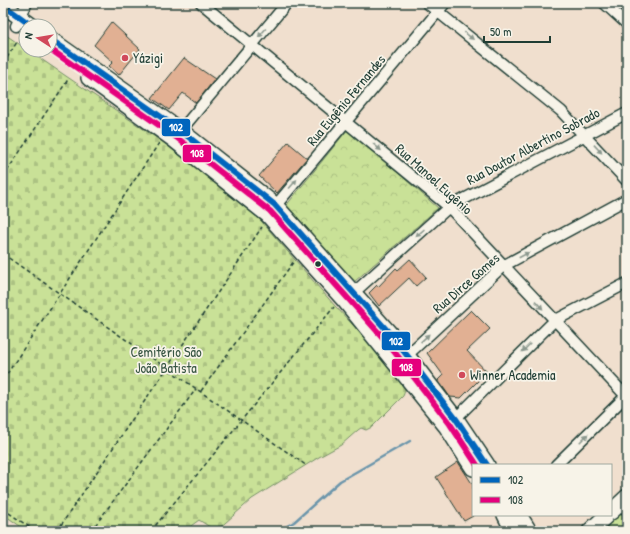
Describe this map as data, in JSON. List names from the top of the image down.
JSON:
{
  "streets": {
    "street": [
      "Rua Eugênio Fernandes",
      "Rua Doutor Albertino Sobrado",
      "Rua Manoel Eugênio",
      "Rua Dirce Gomes"
    ]
  },
  "crossings": [
    ["Rua Eugênio Fernandes", "Rua Manoel Eugênio"],
    ["Rua Doutor Albertino Sobrado", "Rua Manoel Eugênio"],
    ["Rua Manoel Eugênio", "Rua Dirce Gomes"]
  ],
  "one_way": ["Rua Eugênio Fernandes", "Rua Doutor Albertino Sobrado", "Rua Manoel Eugênio"],
  "parks": ["Cemitério São João Batista"],
  "places": ["Yázigi", "Winner Academia"],
  "lines": ["transit line 102", "transit line 108"],
  "legend": ["102", "108"],
  "scale_bar": "50 m",
  "north": "left"
}
